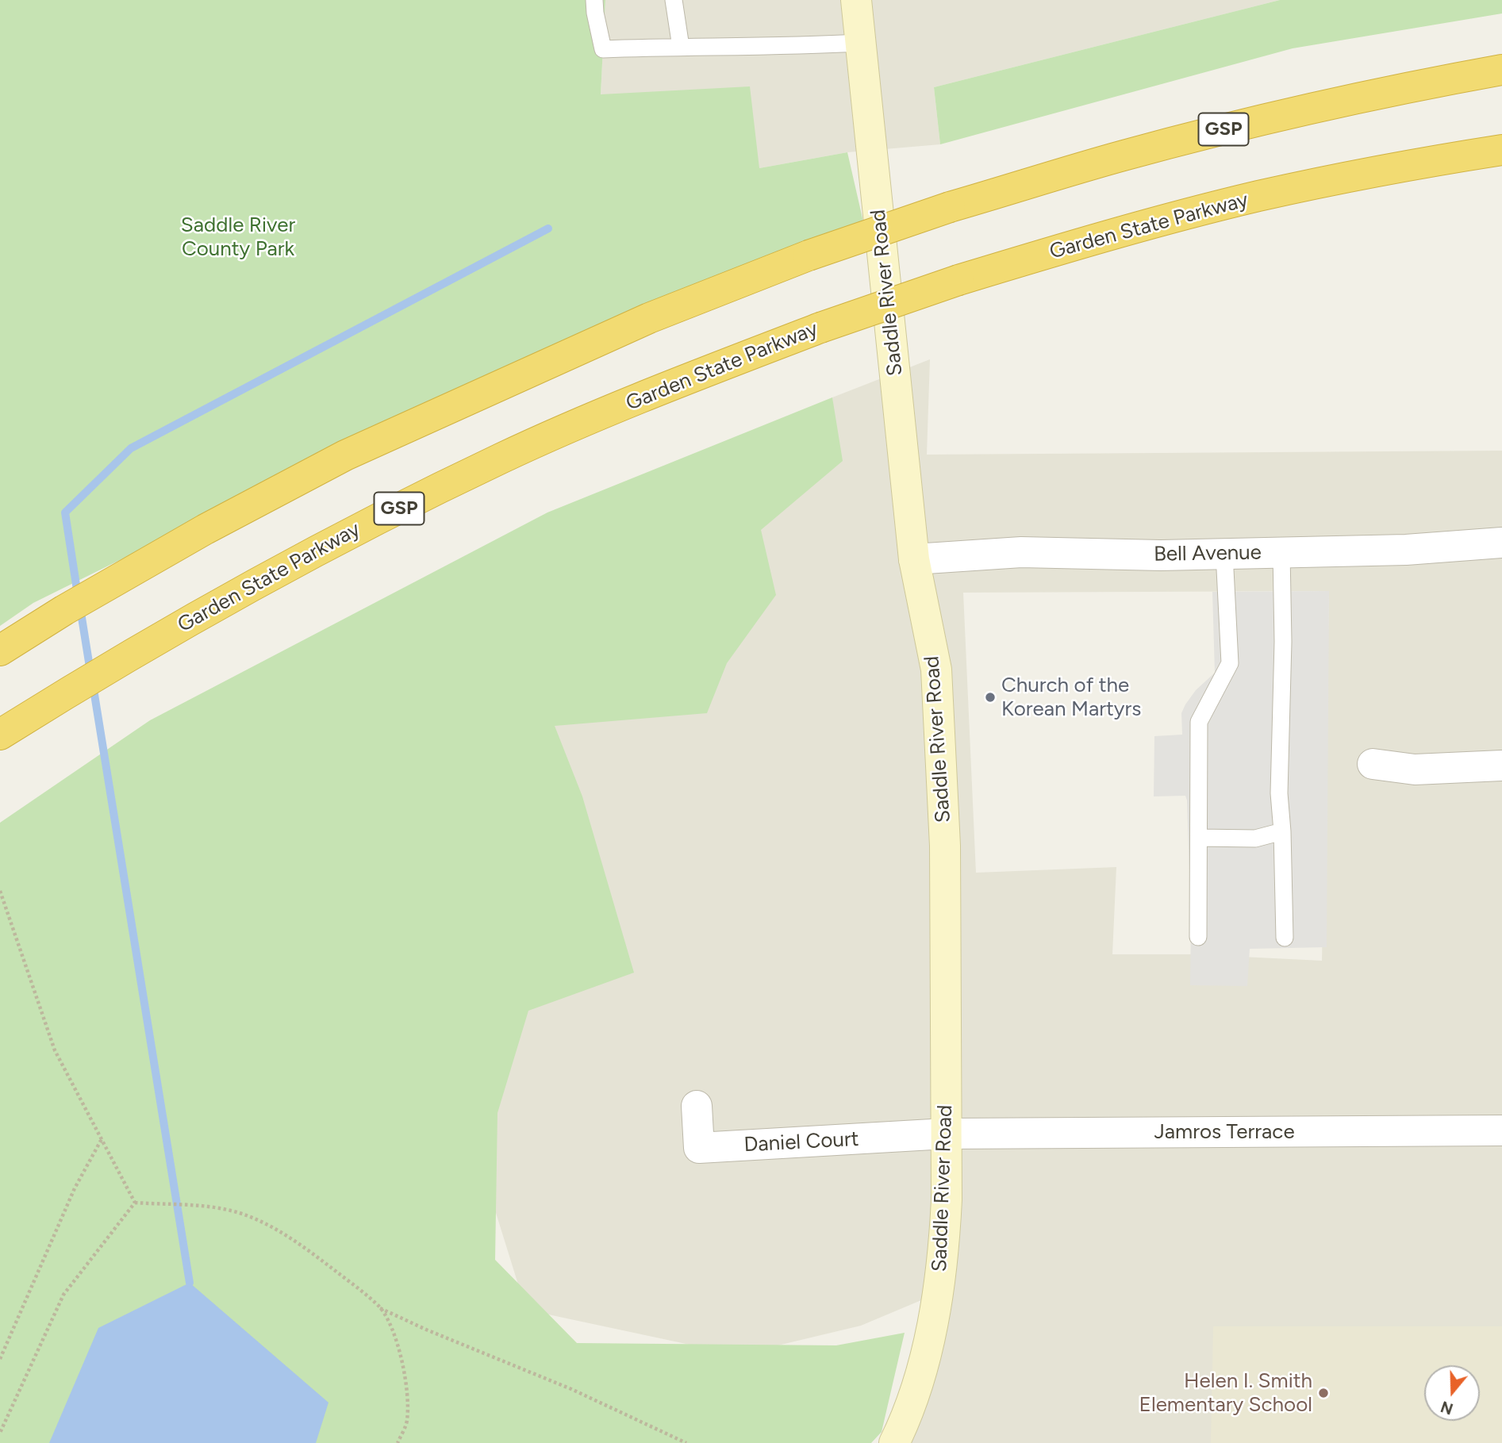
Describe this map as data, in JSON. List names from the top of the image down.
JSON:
{
  "streets": {
    "highway": ["GSP", "Garden State Parkway"],
    "street": [
      "Saddle River Road",
      "Bell Avenue",
      "Jamros Terrace",
      "Daniel Court"
    ]
  },
  "crossings": [
    ["Saddle River Road", "Bell Avenue"],
    ["Saddle River Road", "Jamros Terrace"],
    ["Saddle River Road", "Daniel Court"],
    ["Jamros Terrace", "Daniel Court"]
  ],
  "parks": ["Saddle River County Park"],
  "places": ["Church of the Korean Martyrs", "Helen I. Smith Elementary School"],
  "north": "bottom"
}
